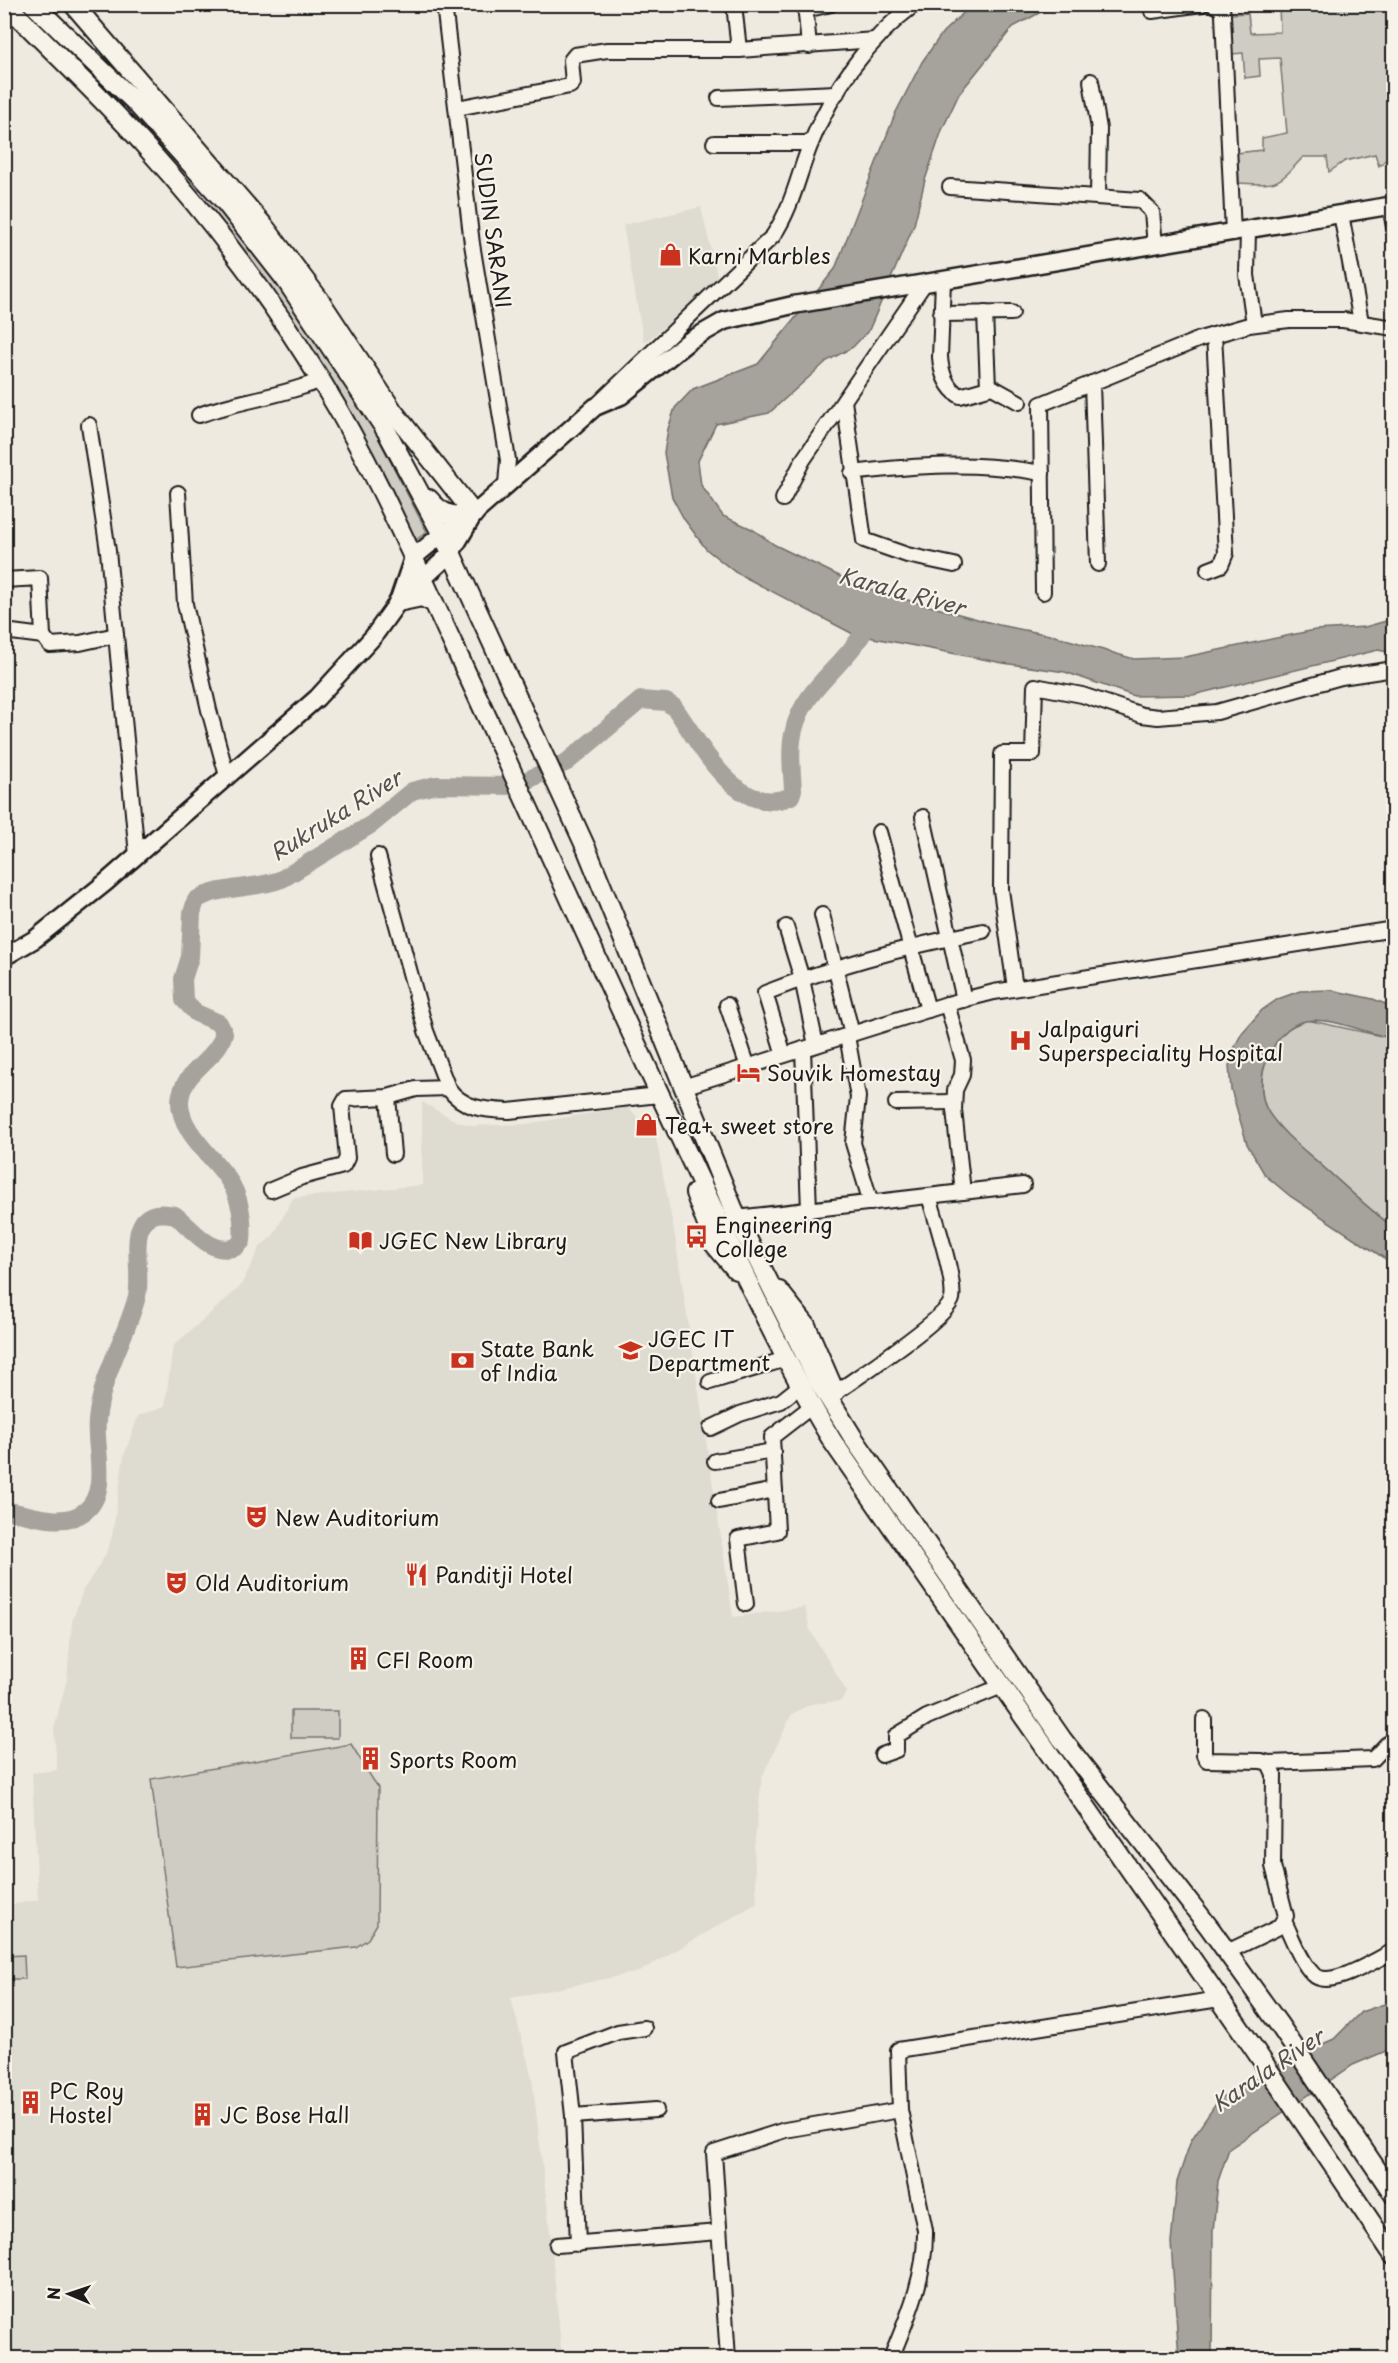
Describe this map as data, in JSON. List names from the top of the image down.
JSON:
{
  "streets": {
    "street": ["SUDIN SARANI"]
  },
  "water": ["Karala River", "Rukruka River"],
  "places": {
    "shop": ["Karni Marbles", "Tea+ sweet store"],
    "hospital": ["Jalpaiguri Superspeciality Hospital"],
    "hotel": ["Souvik Homestay"],
    "bus stop": ["Engineering College"],
    "library": ["JGEC New Library"],
    "school or university": ["JGEC IT Department"],
    "bank": ["State Bank of India"],
    "theatre": ["New Auditorium", "Old Auditorium"],
    "restaurant": ["Panditji Hotel"],
    "building": [
      "CFI Room",
      "Sports Room",
      "PC Roy Hostel",
      "JC Bose Hall"
    ]
  },
  "north": "left"
}
